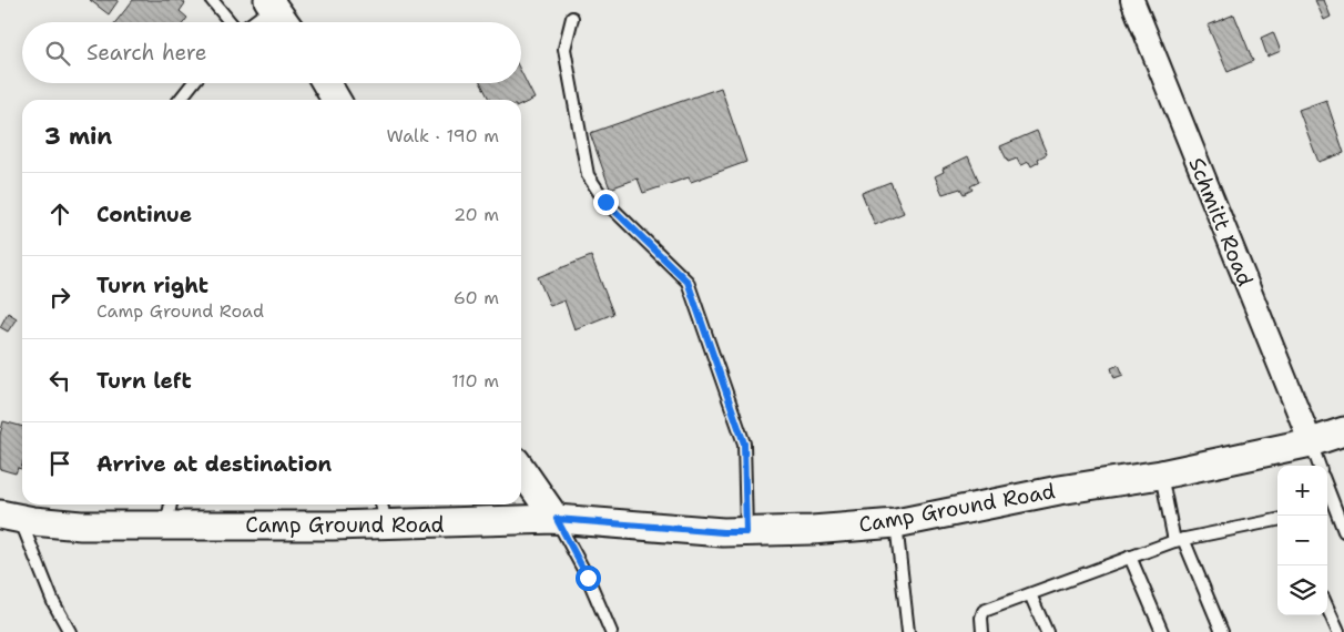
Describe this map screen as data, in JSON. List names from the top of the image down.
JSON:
{
  "streets": {
    "street": ["Schmitt Road", "Camp Ground Road"]
  },
  "crossings": [
    ["Schmitt Road", "Camp Ground Road"]
  ],
  "page": {
    "search": "Search here",
    "heading": ["3 min", "Walk · 190 m"],
    "list": [
      ["Continue", "20 m"],
      ["Turn right", "Camp Ground Road", "60 m"],
      ["Turn left", "110 m"],
      "Arrive at destination"
    ],
    "map_buttons": ["+", "−"]
  }
}
